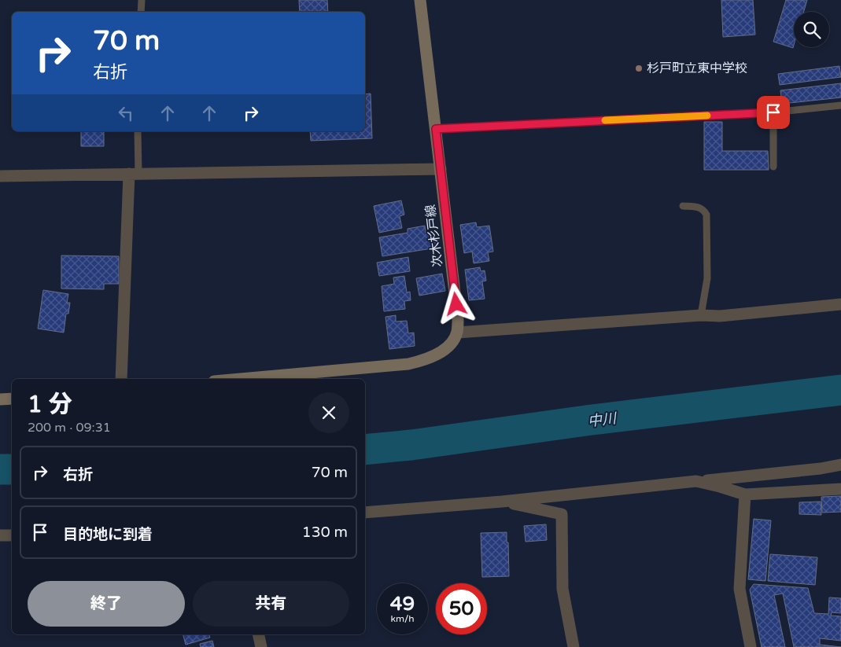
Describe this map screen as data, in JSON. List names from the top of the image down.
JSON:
{
  "streets": {
    "main road": ["次木杉戸線"]
  },
  "water": ["中川"],
  "places": ["杉戸町立東中学校"],
  "page": {
    "turn": ["70 m", "右折"],
    "heading": ["1 分", "200 m · 09:31"],
    "list": [
      {
        "name": "右折",
        "value": "70 m"
      },
      {
        "name": "目的地に到着",
        "value": "130 m"
      }
    ],
    "buttons": ["終了", "共有"],
    "speed": "49 km/h",
    "limit": "50"
  }
}
